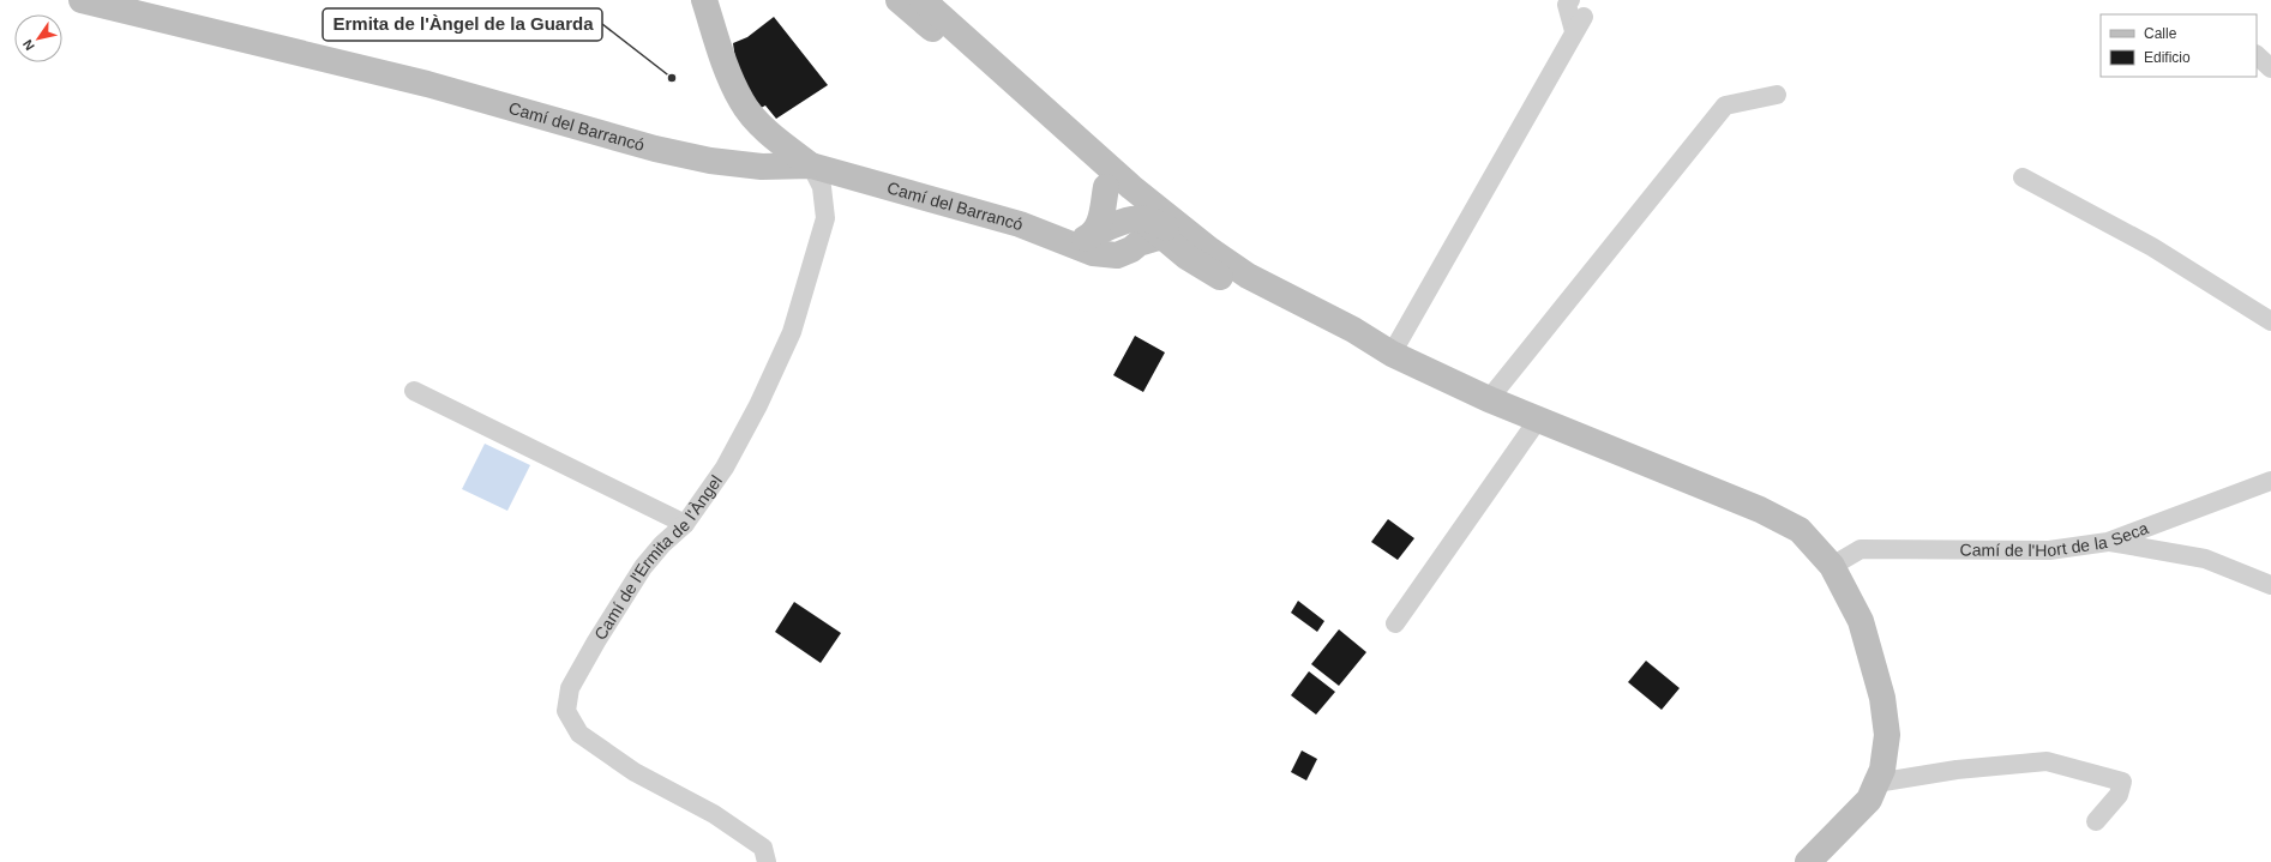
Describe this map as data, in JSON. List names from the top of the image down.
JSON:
{
  "streets": {
    "main road": ["Camí del Barrancó"],
    "street": ["Camí de l'Hort de la Seca", "Camí de l'Ermita de l'Àngel"]
  },
  "crossings": [
    ["Camí del Barrancó", "Camí de l'Ermita de l'Àngel"]
  ],
  "places": ["Ermita de l'Àngel de la Guarda"],
  "legend": ["Calle", "Edificio"],
  "north": "bottom left"
}
